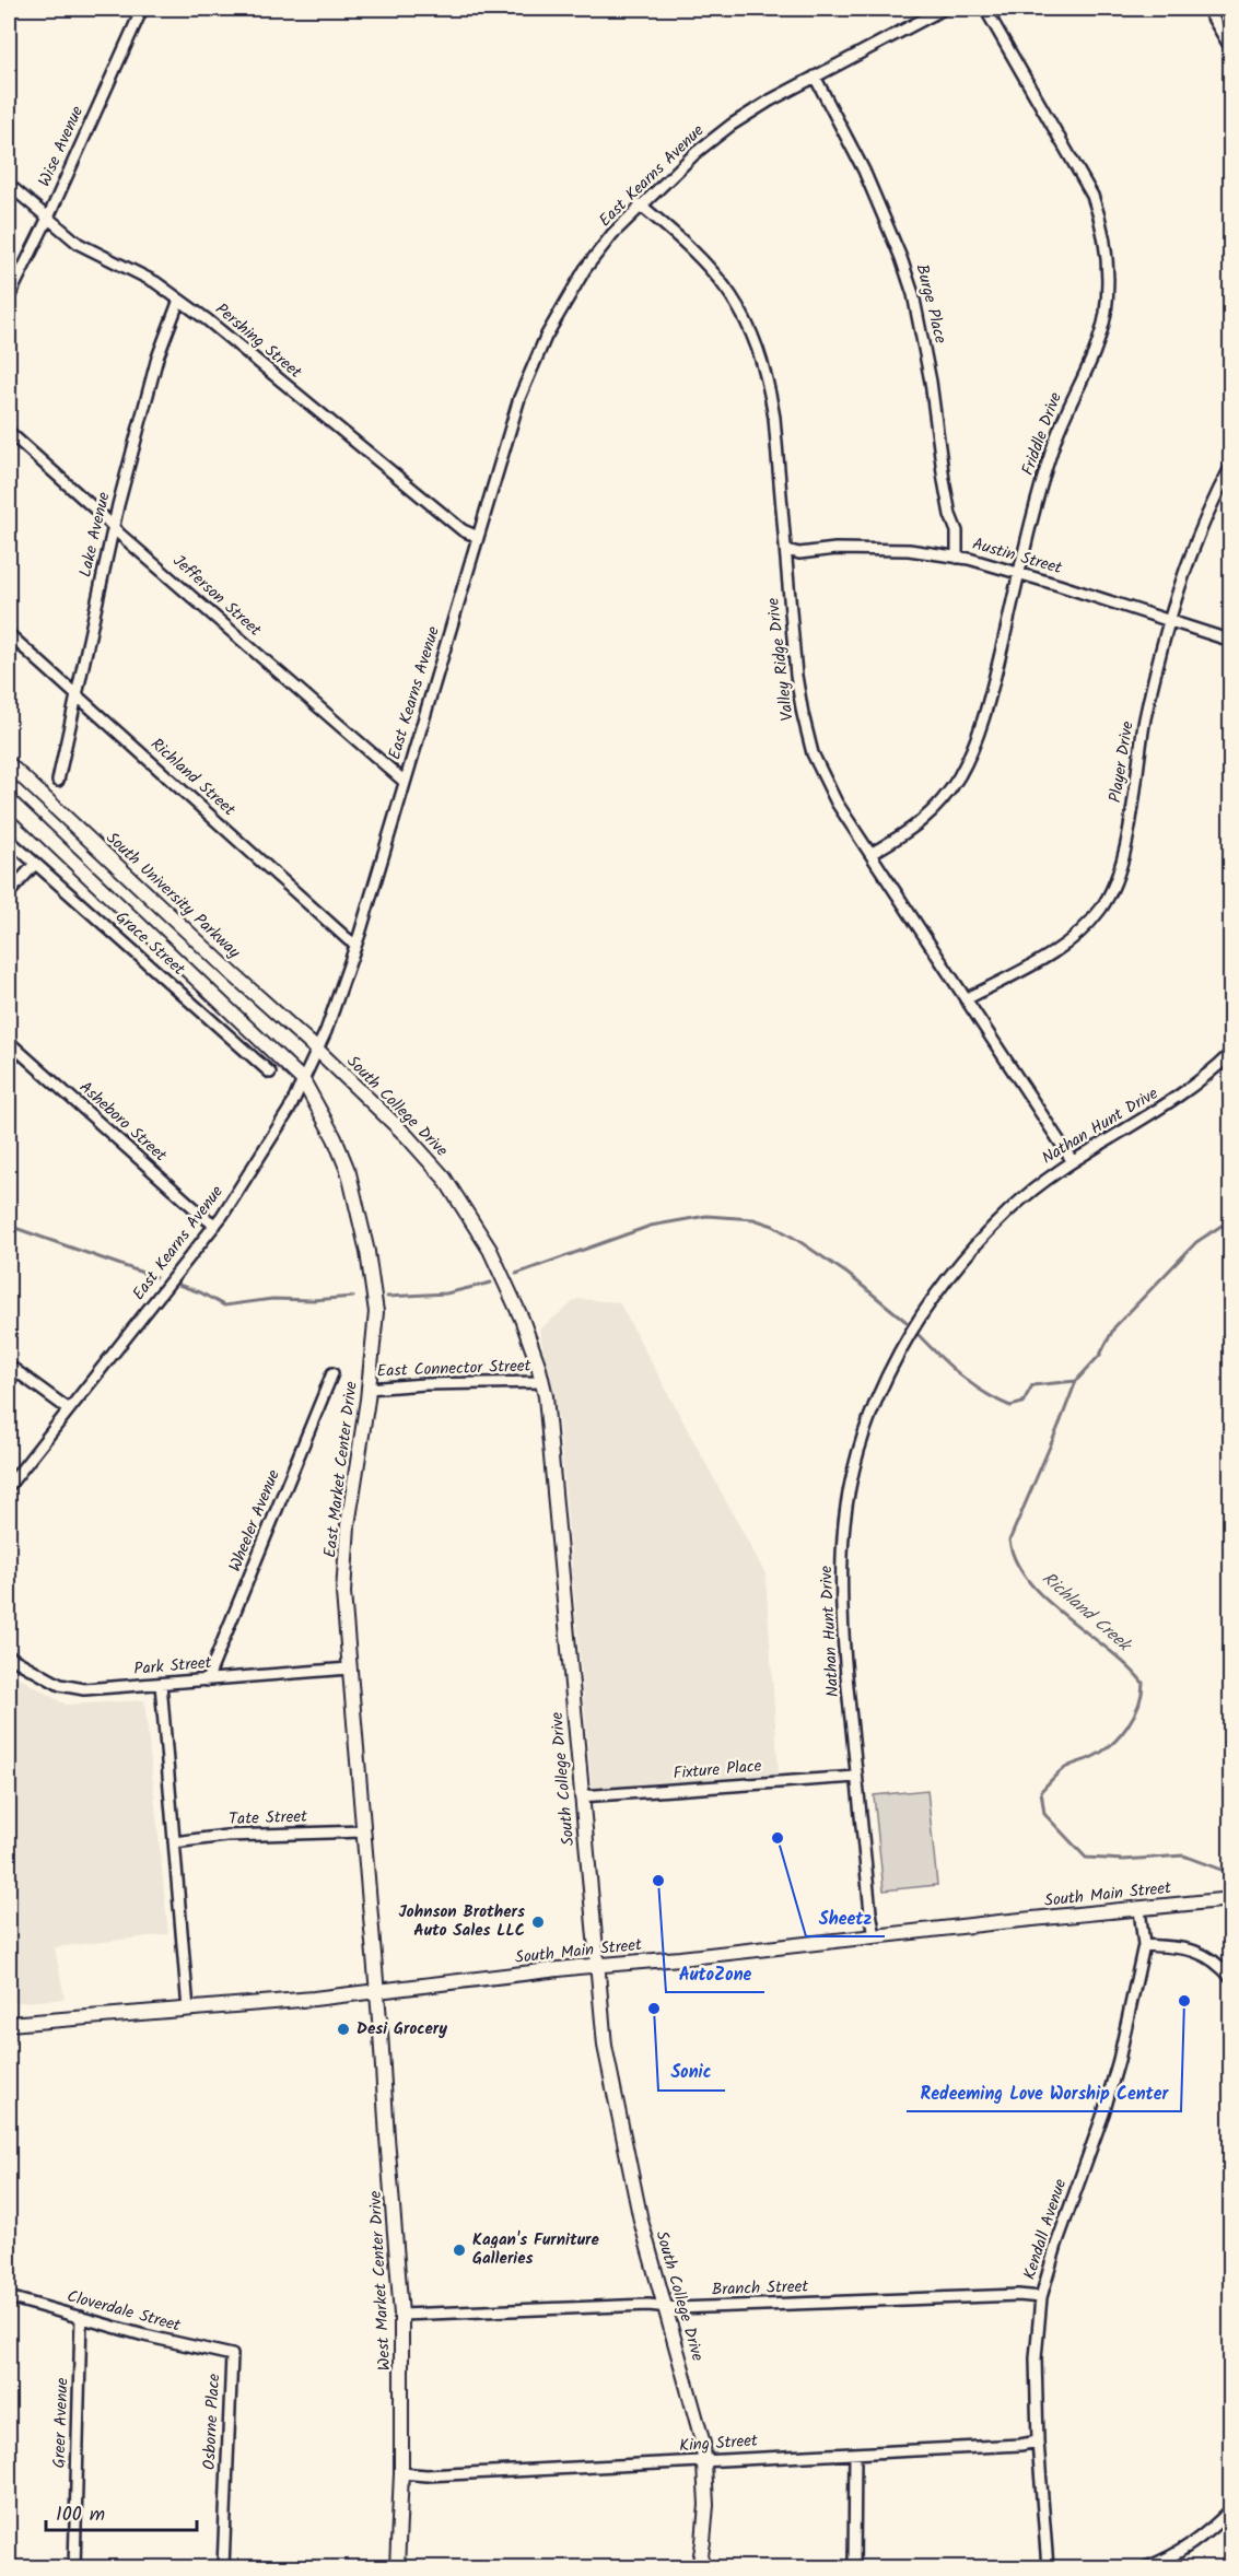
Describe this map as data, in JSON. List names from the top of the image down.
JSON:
{
  "streets": {
    "main road": [
      "South University Parkway",
      "South College Drive",
      "East Market Center Drive",
      "South Main Street",
      "West Market Center Drive"
    ],
    "street": [
      "Wise Avenue",
      "East Kearns Avenue",
      "Burge Place",
      "Pershing Street",
      "Friddle Drive",
      "Lake Avenue",
      "Austin Street",
      "Jefferson Street",
      "Valley Ridge Drive",
      "Player Drive",
      "Richland Street",
      "Grace Street",
      "Asheboro Street",
      "Nathan Hunt Drive",
      "East Connector Street",
      "Wheeler Avenue",
      "Park Street",
      "Fixture Place",
      "Tate Street",
      "Kendall Avenue",
      "Branch Street",
      "Cloverdale Street",
      "Osborne Place",
      "Greer Avenue",
      "King Street"
    ]
  },
  "crossings": [
    ["Wise Avenue", "Pershing Street"],
    ["East Kearns Avenue", "Burge Place"],
    ["East Kearns Avenue", "Pershing Street"],
    ["East Kearns Avenue", "Jefferson Street"],
    ["East Kearns Avenue", "Valley Ridge Drive"],
    ["East Kearns Avenue", "Richland Street"],
    ["East Kearns Avenue", "South University Parkway"],
    ["East Kearns Avenue", "South College Drive"],
    ["East Kearns Avenue", "Asheboro Street"],
    ["East Kearns Avenue", "East Market Center Drive"],
    ["Burge Place", "Austin Street"],
    ["Pershing Street", "Lake Avenue"],
    ["Friddle Drive", "Austin Street"],
    ["Friddle Drive", "Valley Ridge Drive"],
    ["Lake Avenue", "Jefferson Street"],
    ["Lake Avenue", "Richland Street"],
    ["Austin Street", "Valley Ridge Drive"],
    ["Austin Street", "Player Drive"],
    ["Valley Ridge Drive", "Player Drive"],
    ["Valley Ridge Drive", "Nathan Hunt Drive"],
    ["South University Parkway", "South College Drive"],
    ["South College Drive", "East Connector Street"],
    ["South College Drive", "Fixture Place"],
    ["South College Drive", "South Main Street"],
    ["South College Drive", "Branch Street"],
    ["South College Drive", "King Street"],
    ["Nathan Hunt Drive", "Fixture Place"],
    ["Nathan Hunt Drive", "South Main Street"],
    ["East Connector Street", "East Market Center Drive"],
    ["East Market Center Drive", "Park Street"],
    ["East Market Center Drive", "Tate Street"],
    ["East Market Center Drive", "South Main Street"],
    ["East Market Center Drive", "West Market Center Drive"],
    ["Wheeler Avenue", "Park Street"],
    ["South Main Street", "Kendall Avenue"],
    ["South Main Street", "West Market Center Drive"],
    ["Kendall Avenue", "Branch Street"],
    ["Kendall Avenue", "King Street"],
    ["West Market Center Drive", "Branch Street"],
    ["West Market Center Drive", "King Street"],
    ["Cloverdale Street", "Osborne Place"],
    ["Cloverdale Street", "Greer Avenue"]
  ],
  "water": ["Richland Creek"],
  "places": [
    "Sheetz",
    "AutoZone",
    "Johnson Brothers Auto Sales LLC",
    "Redeeming Love Worship Center",
    "Sonic",
    "Desi Grocery",
    "Kagan's Furniture Galleries"
  ],
  "scale_bar": "100 m"
}
